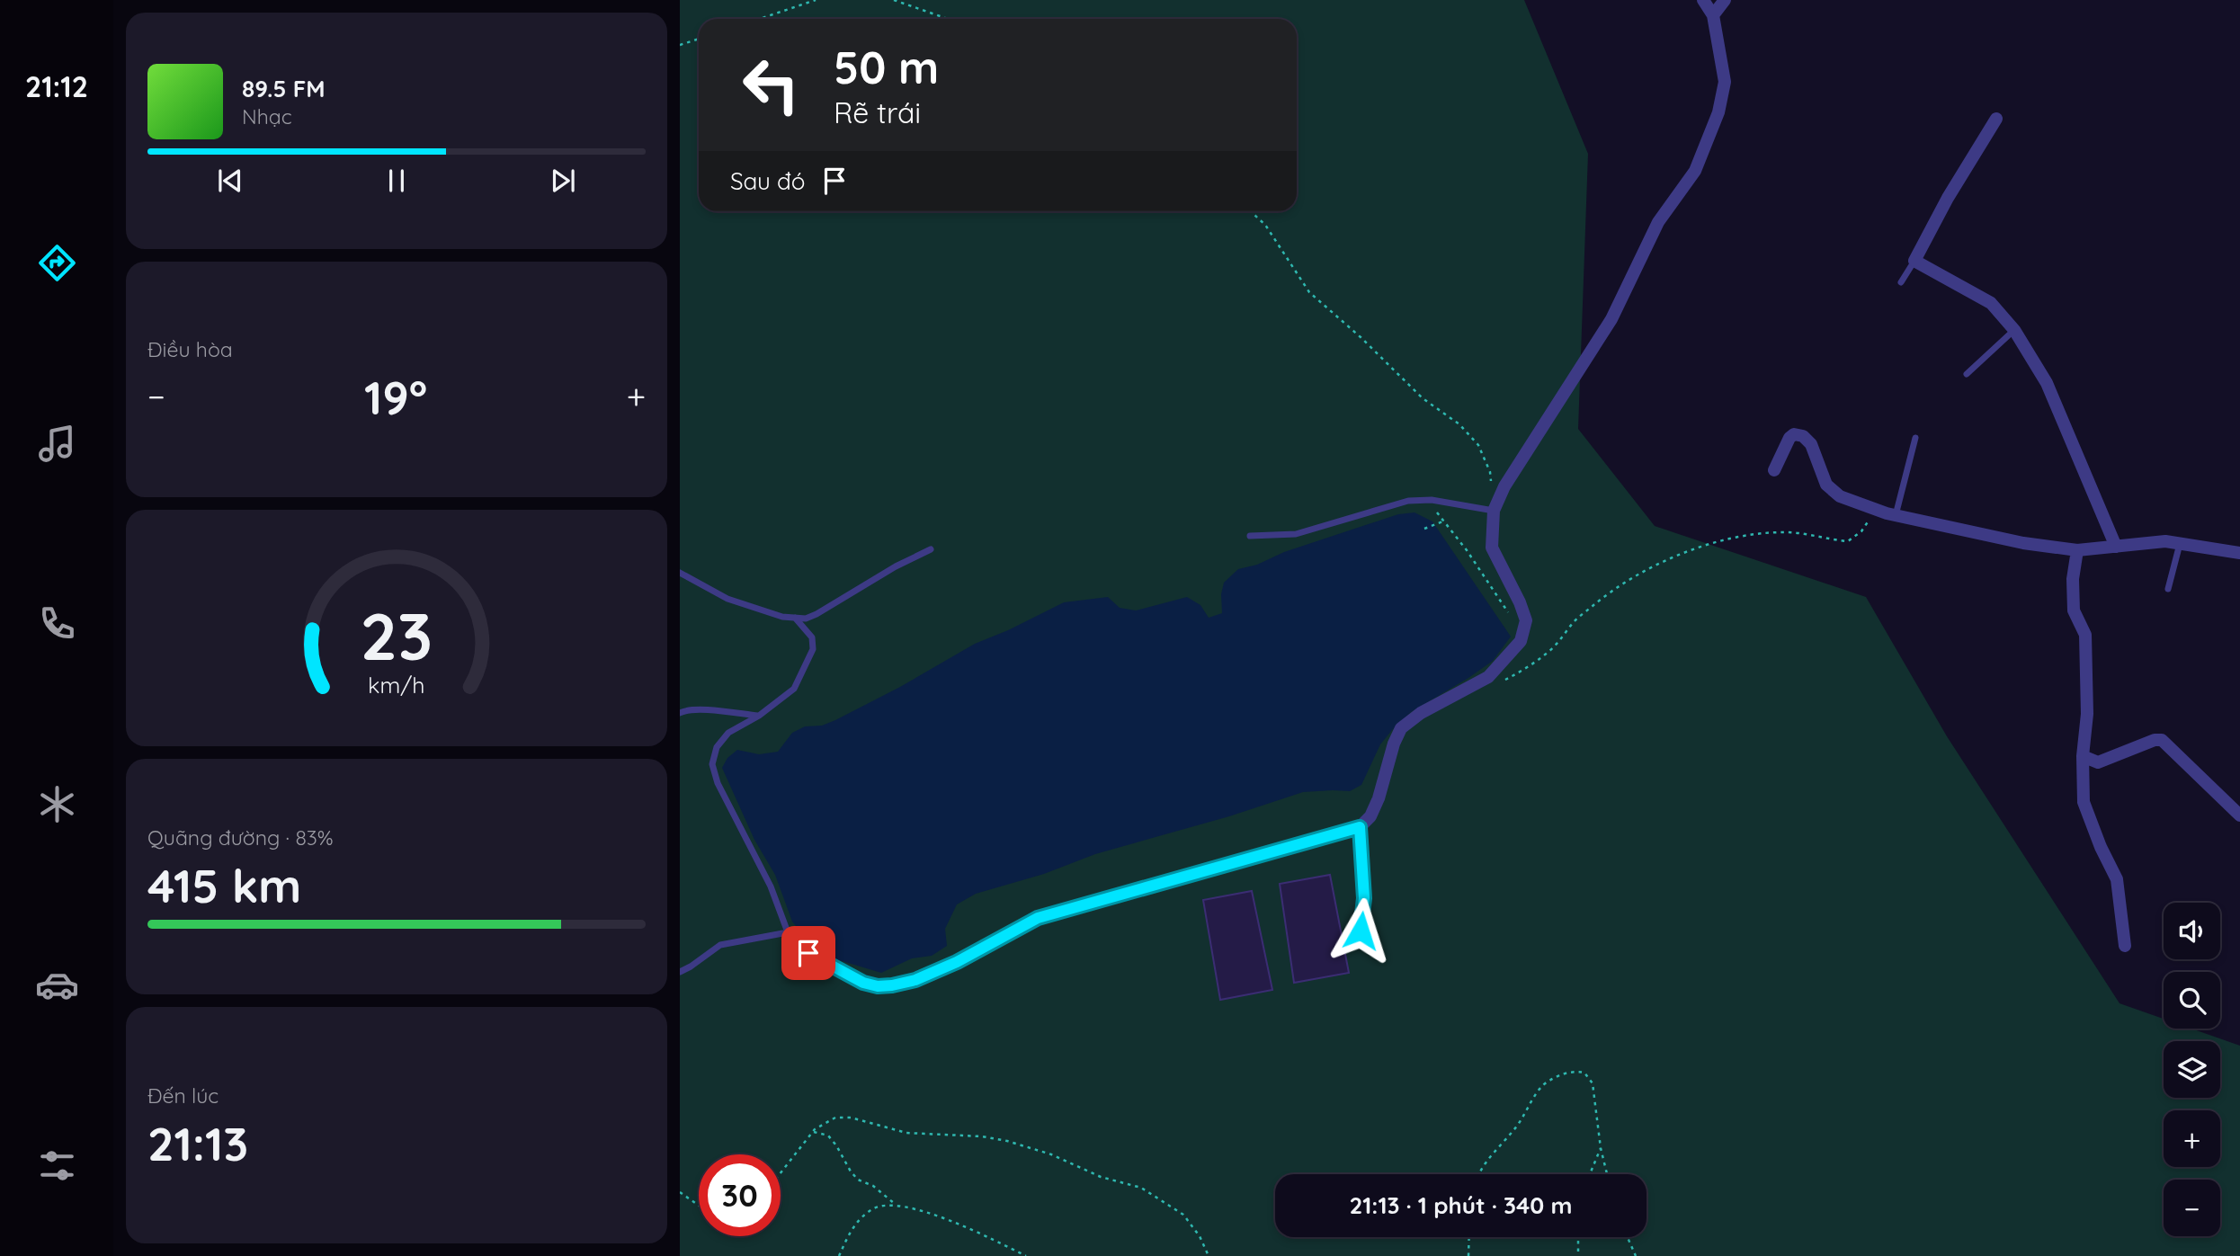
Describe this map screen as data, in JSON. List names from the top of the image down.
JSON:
{
  "page": {
    "tabs": "21:12",
    "turn": ["50 m", "Rẽ trái"],
    "song": ["89.5 FM", "Nhạc"],
    "then": "Sau đó",
    "tile": [
      "Điều hòa",
      ["Quãng đường · 83%", "415 km"],
      ["Đến lúc", "21:13"]
    ],
    "heat": ["−", "19°", "+"],
    "map_buttons": ["+", "−"],
    "limit": "30",
    "trip": "21:13 · 1 phút · 340 m",
    "gauge": ["23", "km/h"]
  }
}
